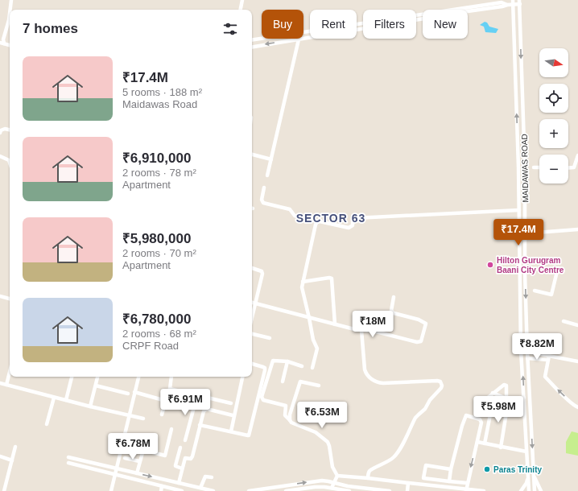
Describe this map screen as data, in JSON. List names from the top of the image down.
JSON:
{
  "streets": {
    "street": ["MAIDAWAS ROAD"]
  },
  "districts": ["SECTOR 63"],
  "places": ["Hilton Gurugram Baani City Centre", "Paras Trinity"],
  "north": "right",
  "page": {
    "chip": [
      "Buy",
      "Rent",
      "Filters",
      "New"
    ],
    "heading": "7 homes",
    "map_buttons": ["+", "−"],
    "list": [
      {
        "name": "₹17.4M",
        "note": "5 rooms · 188 m² · Maidawas Road"
      },
      {
        "name": "₹6,910,000",
        "note": "2 rooms · 78 m² · Apartment"
      },
      {
        "name": "₹5,980,000",
        "note": "2 rooms · 70 m² · Apartment"
      },
      {
        "name": "₹6,780,000",
        "note": "2 rooms · 68 m² · CRPF Road"
      }
    ],
    "price": [
      "₹17.4M",
      "₹18M",
      "₹8.82M",
      "₹6.91M",
      "₹5.98M",
      "₹6.53M",
      "₹6.78M"
    ]
  }
}
